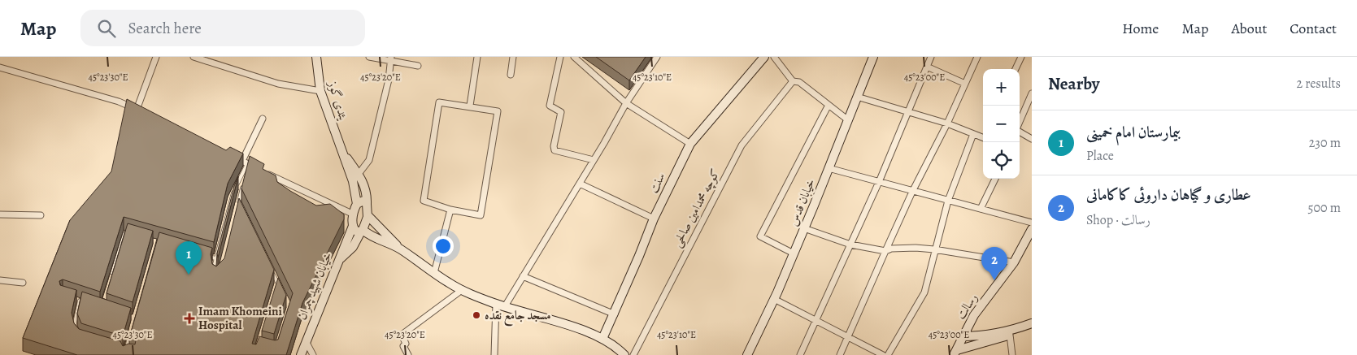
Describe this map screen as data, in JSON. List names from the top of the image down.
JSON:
{
  "streets": {
    "main road": [
      "یئدی گوز",
      "سنت",
      "خیابان قدس",
      "خیابان شهید چمران",
      "رسالت"
    ],
    "street": ["کوچه محمدامین صالحی"]
  },
  "crossings": [
    ["یئدی گوز", "خیابان شهید چمران"]
  ],
  "places": {
    "other": ["مسجد جامع نقده"],
    "health": ["Imam Khomeini Hospital"]
  },
  "page": {
    "header": "Map",
    "search": "Search here",
    "nav": [
      "Home",
      "Map",
      "About",
      "Contact"
    ],
    "heading": ["Nearby", "2 results"],
    "map_buttons": ["+", "−"],
    "list": [
      {
        "mark": "1",
        "name": "بیمارستان امام خمینی",
        "note": "Place",
        "value": "230 m"
      },
      {
        "mark": "2",
        "name": "عطاری و گیاهان داروئی کاکامانی",
        "note": "Shop · رسالت",
        "value": "500 m"
      }
    ],
    "pins": ["1", "2"]
  },
  "coordinates": [
    "45°23'30\"E",
    "45°23'20\"E",
    "45°23'10\"E",
    "45°23'00\"E"
  ]
}
